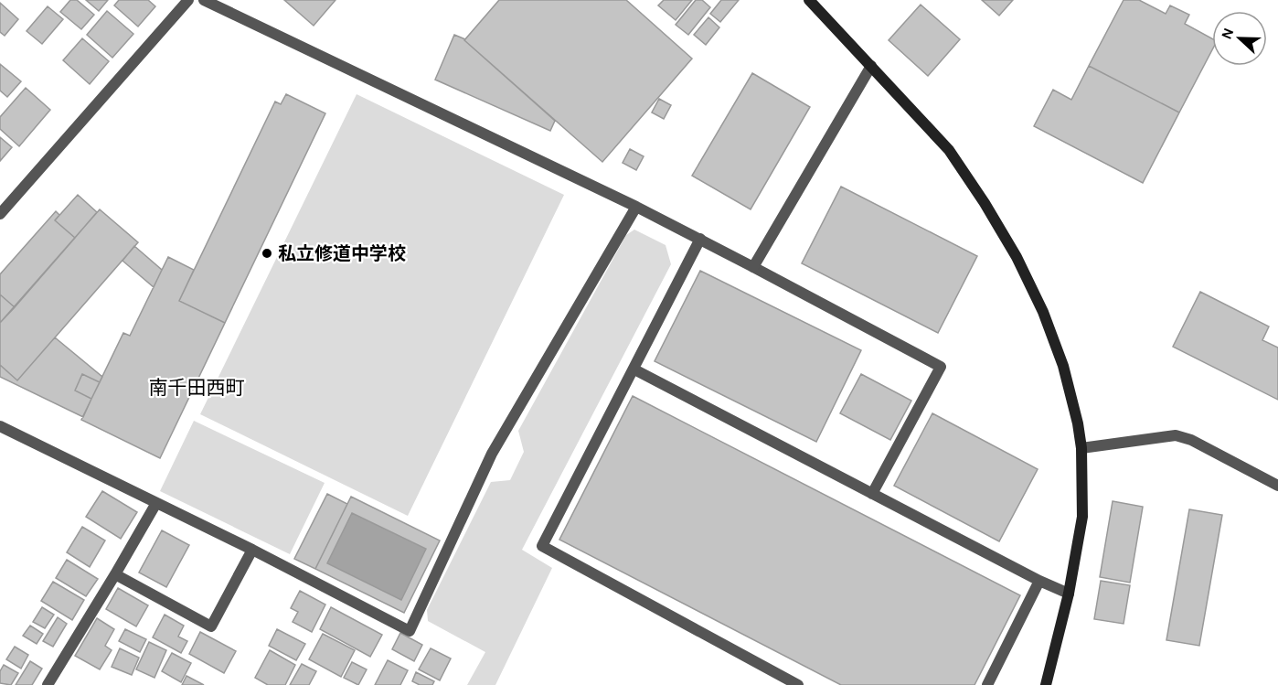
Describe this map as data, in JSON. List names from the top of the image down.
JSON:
{
  "districts": ["南千田西町"],
  "places": ["私立修道中学校"],
  "north": "left"
}
